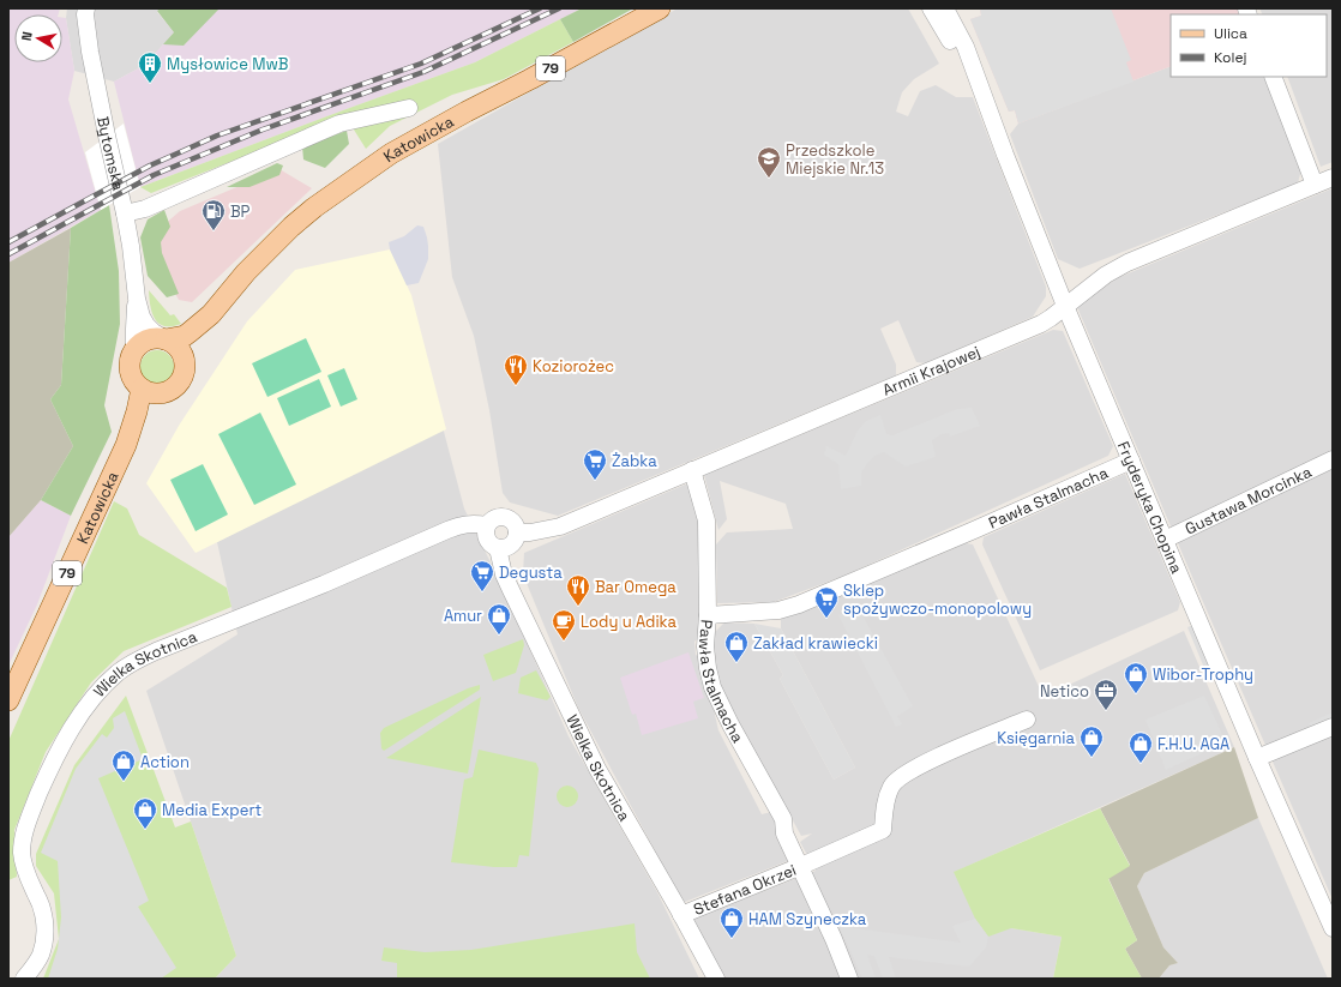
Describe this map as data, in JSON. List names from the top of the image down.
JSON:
{
  "streets": {
    "main road": ["79", "Katowicka"],
    "street": [
      "Bytomska",
      "Armii Krajowej",
      "Pawła Stalmacha",
      "Gustawa Morcinka",
      "Fryderyka Chopina",
      "Wielka Skotnica",
      "Stefana Okrzei"
    ]
  },
  "crossings": [
    ["79", "Katowicka"],
    ["79", "Bytomska"],
    ["Katowicka", "Bytomska"],
    ["Armii Krajowej", "Fryderyka Chopina"],
    ["Armii Krajowej", "Wielka Skotnica"],
    ["Pawła Stalmacha", "Fryderyka Chopina"],
    ["Pawła Stalmacha", "Stefana Okrzei"],
    ["Gustawa Morcinka", "Fryderyka Chopina"],
    ["Wielka Skotnica", "Stefana Okrzei"]
  ],
  "places": {
    "building": ["Mysłowice MwB"],
    "school or university": ["Przedszkole Miejskie Nr.13"],
    "fuel station": ["BP"],
    "restaurant": ["Koziorożec", "Bar Omega"],
    "supermarket": ["Żabka", "Degusta", "Sklep spożywczo-monopolowy"],
    "shop": [
      "Amur",
      "Zakład krawiecki",
      "Wibor-Trophy",
      "Księgarnia",
      "F.H.U. AGA",
      "Action",
      "Media Expert",
      "HAM Szyneczka"
    ],
    "cafe": ["Lody u Adika"],
    "office": ["Netico"]
  },
  "legend": ["Ulica", "Kolej"],
  "north": "left"
}
